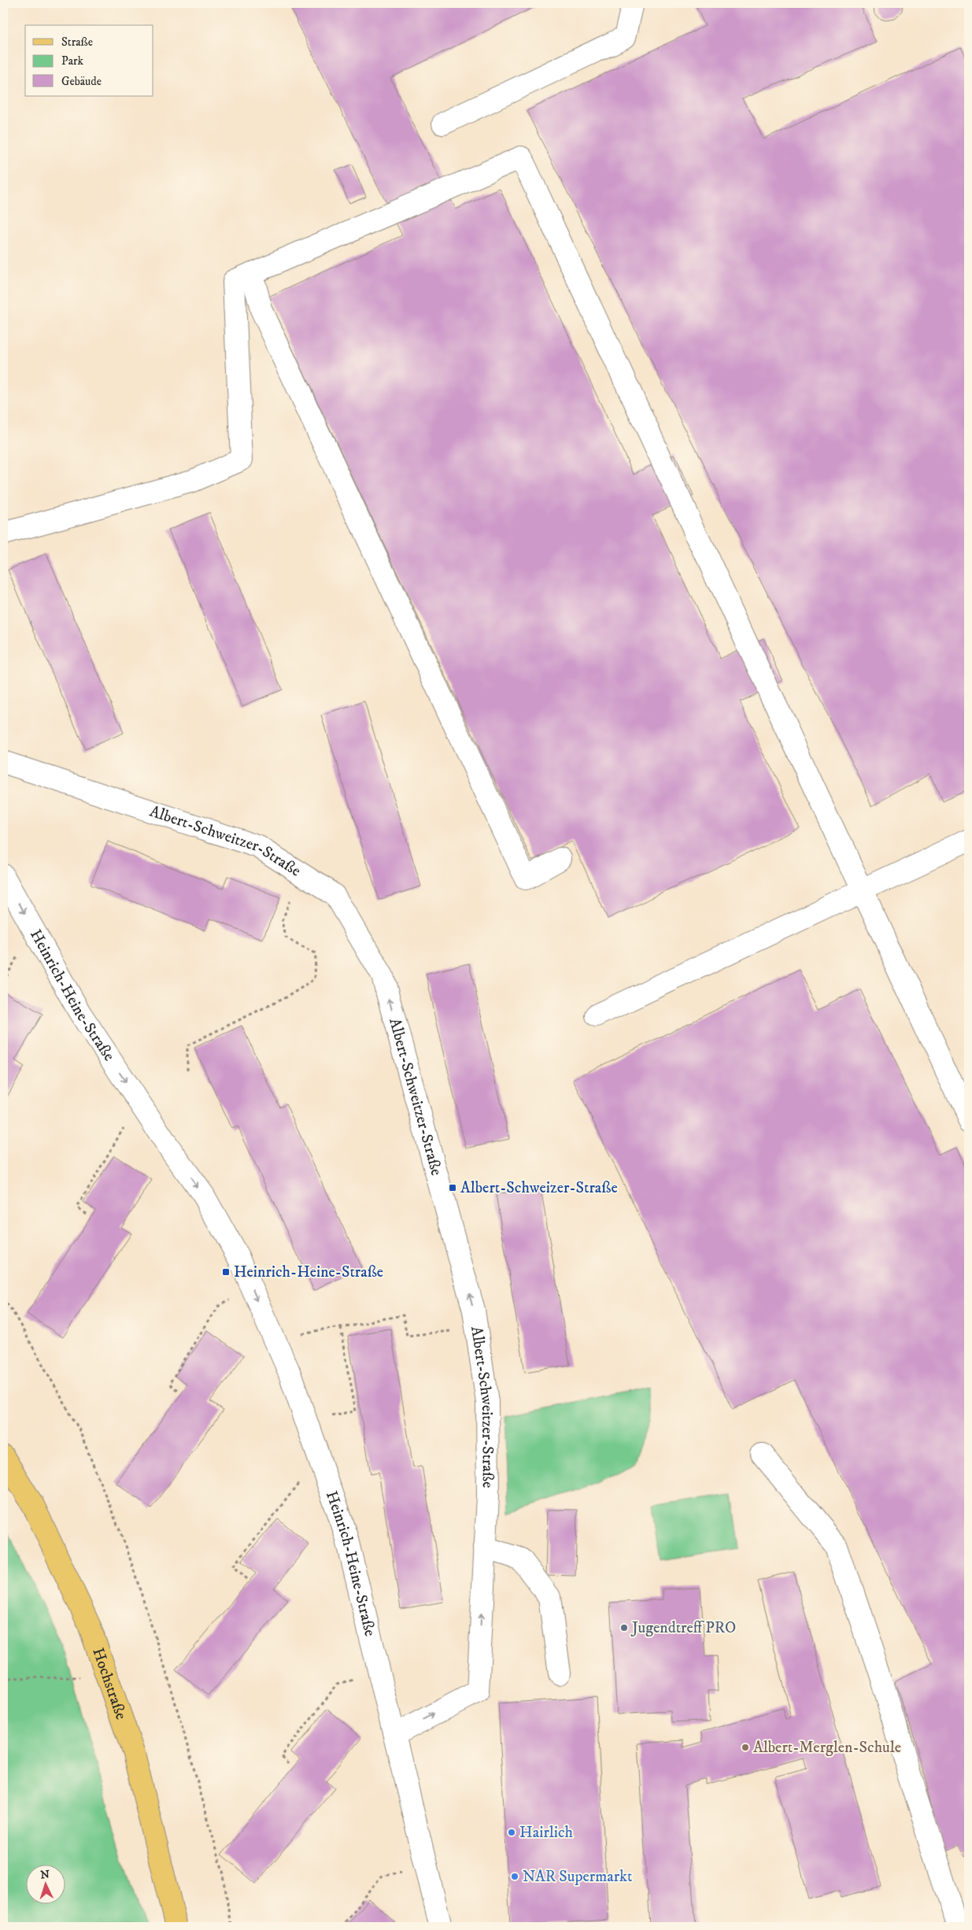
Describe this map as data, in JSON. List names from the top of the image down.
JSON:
{
  "streets": {
    "main road": ["Hochstraße"],
    "street": ["Albert-Schweitzer-Straße", "Heinrich-Heine-Straße"]
  },
  "crossings": [
    ["Albert-Schweitzer-Straße", "Heinrich-Heine-Straße"]
  ],
  "one_way": ["Heinrich-Heine-Straße"],
  "places": {
    "transit": ["Albert-Schweizer-Straße", "Heinrich-Heine-Straße"],
    "other": [
      "Jugendtreff PRO",
      "Albert-Merglen-Schule",
      "Hairlich",
      "NAR Supermarkt"
    ]
  },
  "legend": ["Straße", "Park", "Gebäude"],
  "north": "top"
}
